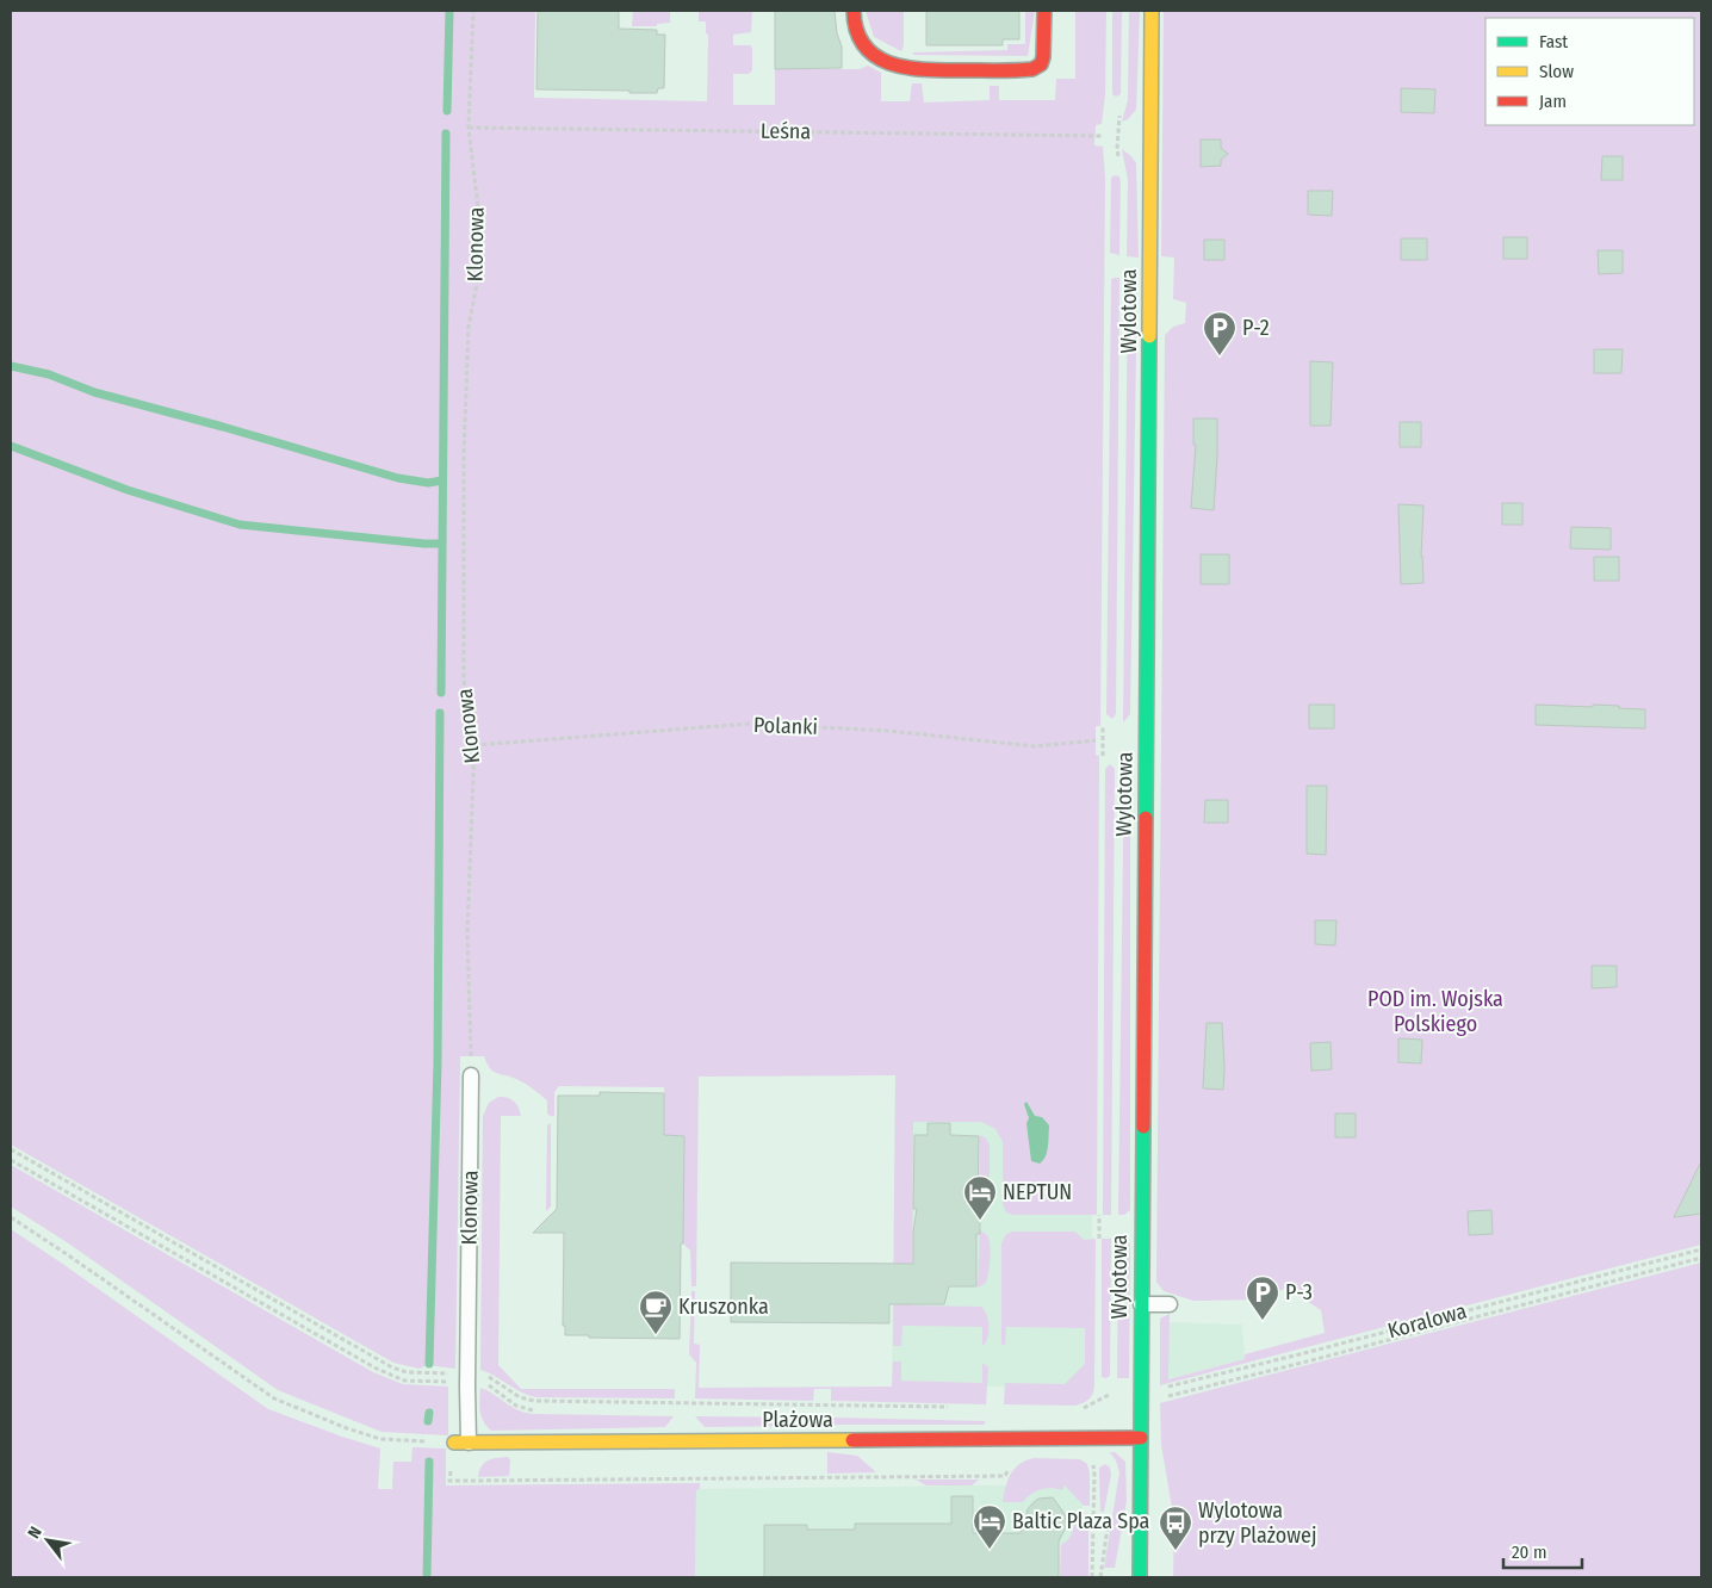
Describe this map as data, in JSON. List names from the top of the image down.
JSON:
{
  "streets": {
    "street": ["Wylotowa", "Plażowa"],
    "lane": ["Klonowa"],
    "path": ["Leśna", "Polanki", "Koralowa"]
  },
  "crossings": [
    ["Leśna", "Klonowa"],
    ["Klonowa", "Polanki"],
    ["Klonowa", "Plażowa"],
    ["Wylotowa", "Plażowa"]
  ],
  "parks": ["POD im. Wojska Polskiego"],
  "places": {
    "parking": ["P-2", "P-3"],
    "hotel": ["NEPTUN", "Baltic Plaza Spa"],
    "cafe": ["Kruszonka"],
    "bus stop": ["Wylotowa przy Plażowej"]
  },
  "legend": ["Fast", "Slow", "Jam"],
  "scale_bar": "20 m",
  "north": "top left"
}
